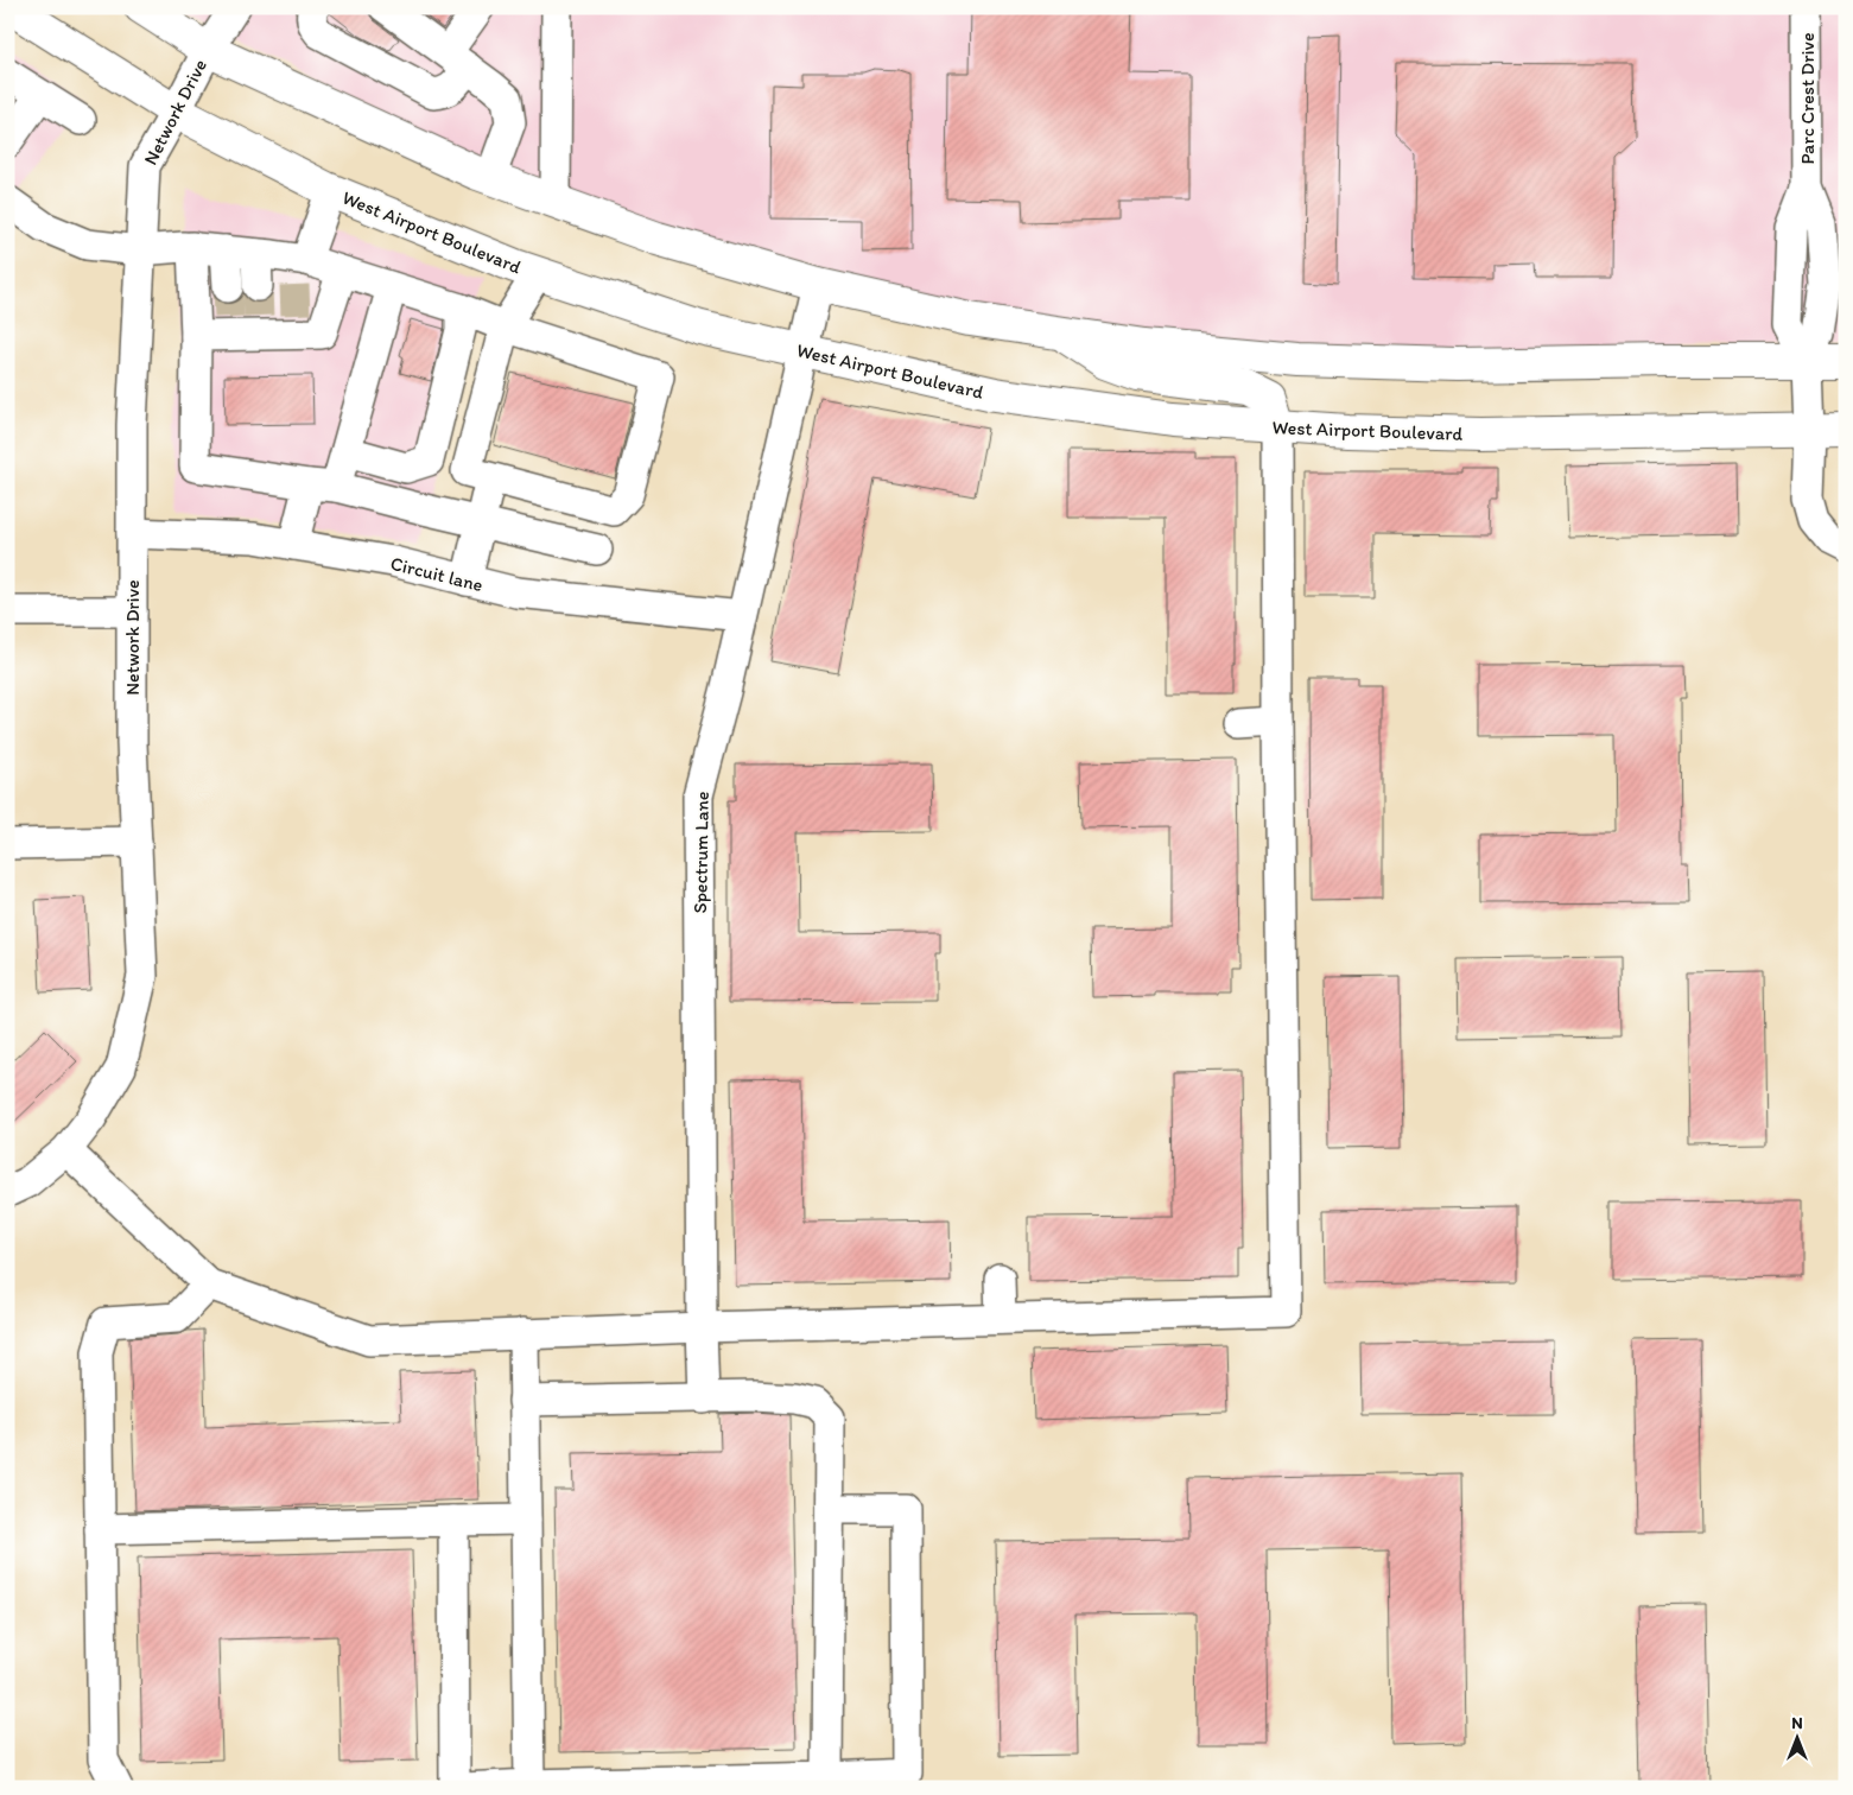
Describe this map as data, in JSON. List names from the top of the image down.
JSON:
{
  "streets": {
    "main road": ["West Airport Boulevard"],
    "street": [
      "Parc Crest Drive",
      "Network Drive",
      "Circuit lane",
      "Spectrum Lane"
    ]
  },
  "crossings": [
    ["Parc Crest Drive", "West Airport Boulevard"],
    ["Network Drive", "West Airport Boulevard"],
    ["Network Drive", "Circuit lane"],
    ["West Airport Boulevard", "Spectrum Lane"],
    ["Circuit lane", "Spectrum Lane"]
  ],
  "north": "top"
}
